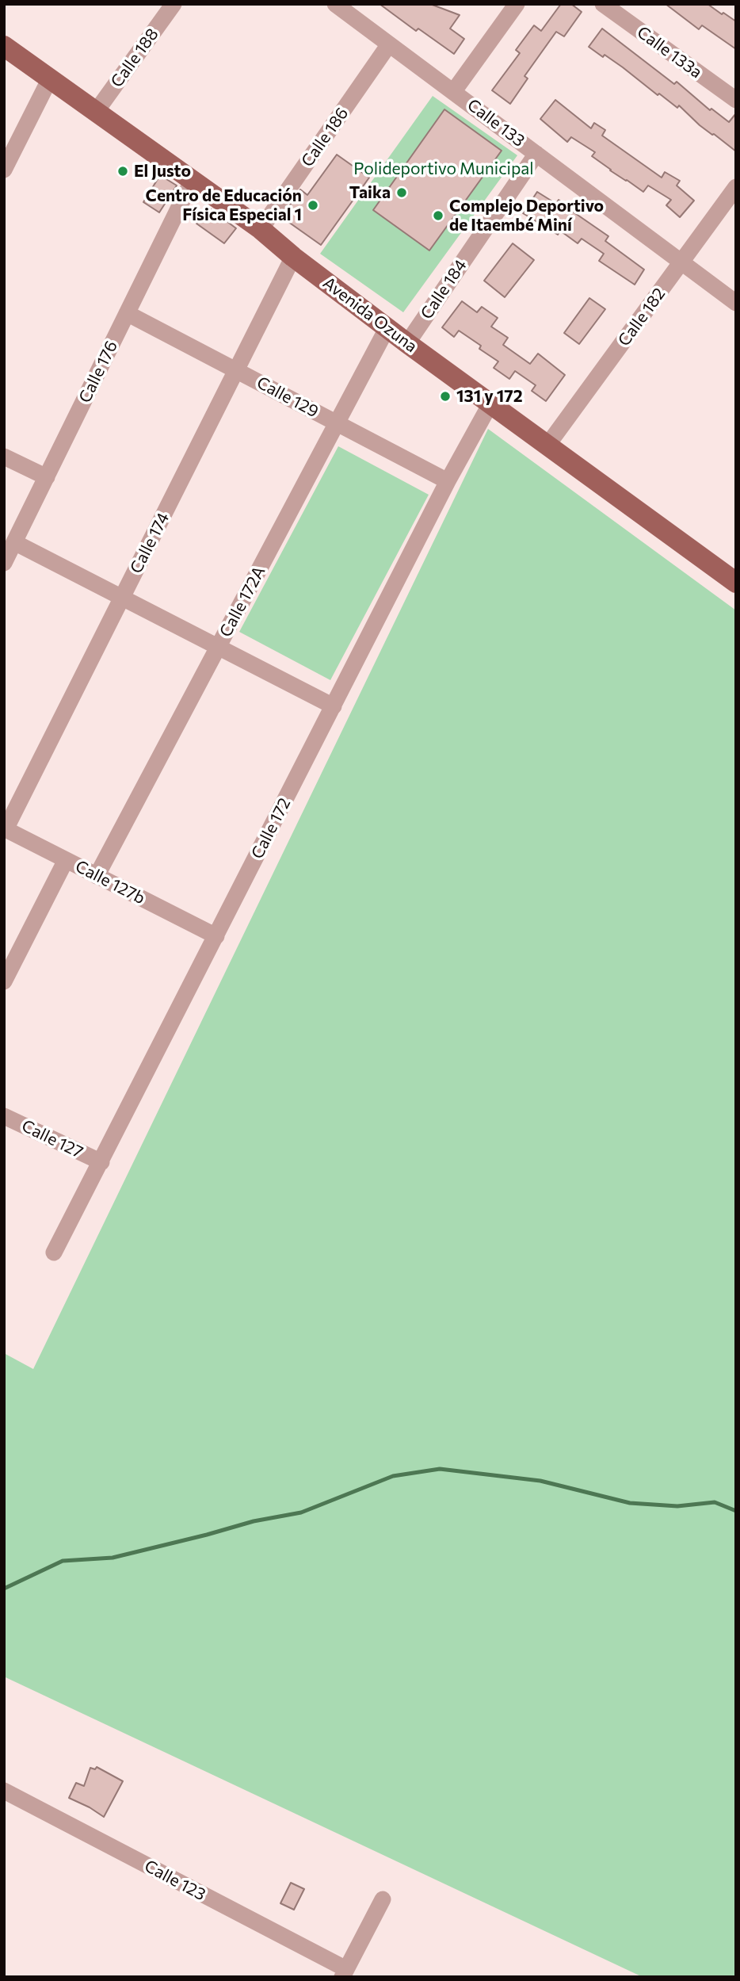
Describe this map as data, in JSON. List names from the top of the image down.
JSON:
{
  "streets": {
    "main road": ["Avenida Ozuna"],
    "street": [
      "Calle 133a",
      "Calle 188",
      "Calle 133",
      "Calle 186",
      "Calle 184",
      "Calle 182",
      "Calle 176",
      "Calle 129",
      "Calle 174",
      "Calle 172A",
      "Calle 172",
      "Calle 127b",
      "Calle 127",
      "Calle 123"
    ]
  },
  "crossings": [
    ["Calle 188", "Avenida Ozuna"],
    ["Calle 133", "Calle 186"],
    ["Calle 133", "Calle 184"],
    ["Calle 133", "Calle 182"],
    ["Calle 186", "Avenida Ozuna"],
    ["Calle 184", "Avenida Ozuna"],
    ["Avenida Ozuna", "Calle 182"],
    ["Avenida Ozuna", "Calle 176"],
    ["Avenida Ozuna", "Calle 174"],
    ["Avenida Ozuna", "Calle 172A"],
    ["Avenida Ozuna", "Calle 172"],
    ["Calle 176", "Calle 129"],
    ["Calle 129", "Calle 174"],
    ["Calle 129", "Calle 172A"],
    ["Calle 129", "Calle 172"],
    ["Calle 174", "Calle 127b"],
    ["Calle 172A", "Calle 127b"],
    ["Calle 172", "Calle 127b"],
    ["Calle 172", "Calle 127"]
  ],
  "parks": ["Polideportivo Municipal"],
  "places": [
    "El Justo",
    "Taika",
    "Centro de Educación Física Especial 1",
    "Complejo Deportivo de Itaembé Miní",
    "131 y 172"
  ]
}
